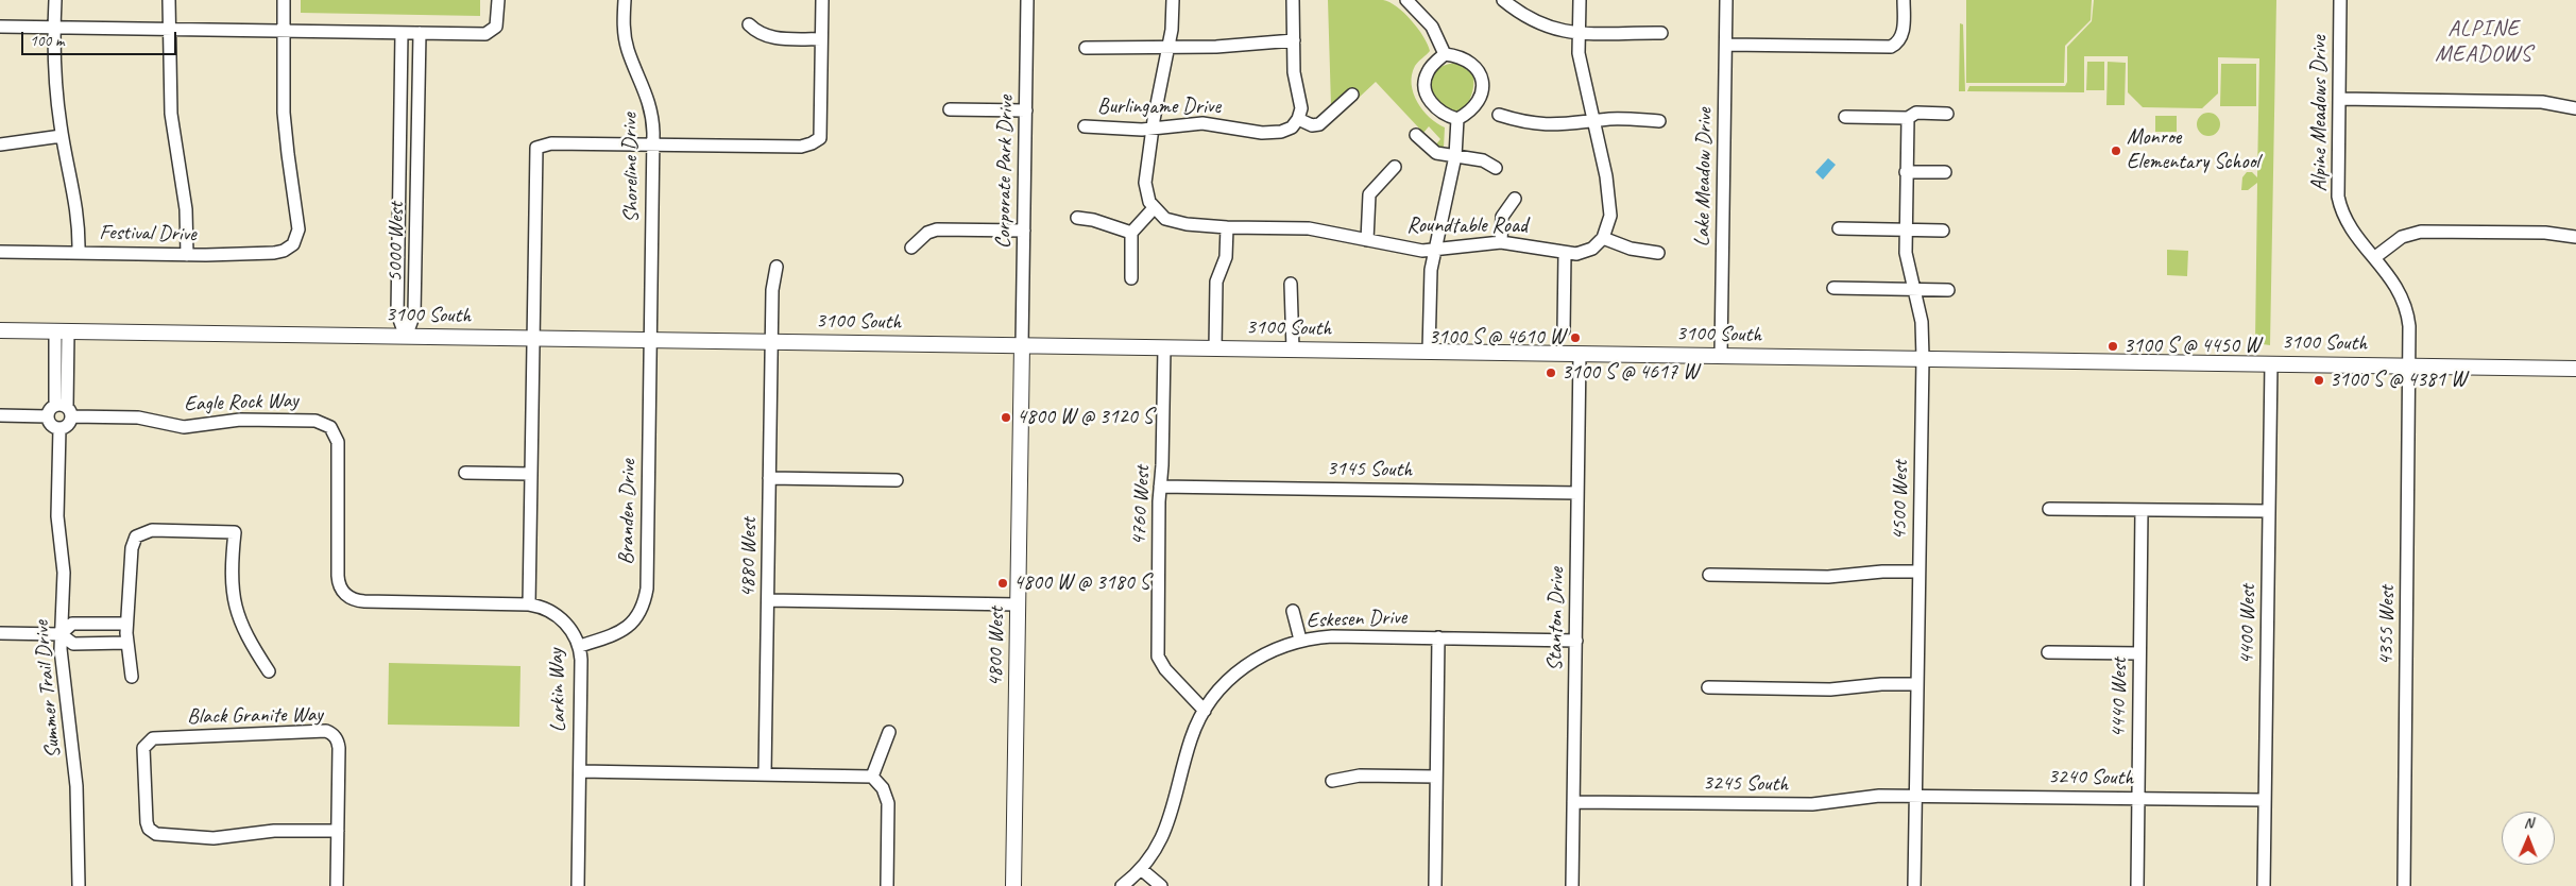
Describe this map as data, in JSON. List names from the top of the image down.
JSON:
{
  "streets": {
    "main road": ["3100 South", "4800 West"],
    "street": [
      "Burlingame Drive",
      "Alpine Meadows Drive",
      "Shoreline Drive",
      "Corporate Park Drive",
      "Lake Meadow Drive",
      "Roundtable Road",
      "Festival Drive",
      "5000 West",
      "Eagle Rock Way",
      "3145 South",
      "4500 West",
      "4760 West",
      "Branden Drive",
      "4880 West",
      "Eskesen Drive",
      "Stanton Drive",
      "4400 West",
      "4355 West",
      "Summer Trail Drive",
      "Larkin Way",
      "4440 West",
      "Black Granite Way",
      "3240 South",
      "3245 South"
    ]
  },
  "crossings": [
    ["Alpine Meadows Drive", "3100 South"],
    ["Alpine Meadows Drive", "4355 West"],
    ["Shoreline Drive", "3100 South"],
    ["Shoreline Drive", "Branden Drive"],
    ["Corporate Park Drive", "3100 South"],
    ["Corporate Park Drive", "4800 West"],
    ["Lake Meadow Drive", "3100 South"],
    ["5000 West", "3100 South"],
    ["3100 South", "4500 West"],
    ["3100 South", "4760 West"],
    ["3100 South", "Branden Drive"],
    ["3100 South", "4880 West"],
    ["3100 South", "Stanton Drive"],
    ["3100 South", "4400 West"],
    ["3100 South", "4355 West"],
    ["3100 South", "4800 West"],
    ["Eagle Rock Way", "Larkin Way"],
    ["3145 South", "4760 West"],
    ["3145 South", "Stanton Drive"],
    ["4500 West", "3240 South"],
    ["4500 West", "3245 South"],
    ["4760 West", "Eskesen Drive"],
    ["Branden Drive", "Larkin Way"],
    ["Eskesen Drive", "Stanton Drive"],
    ["Stanton Drive", "3245 South"],
    ["4400 West", "3240 South"],
    ["4440 West", "3240 South"],
    ["3240 South", "3245 South"]
  ],
  "districts": ["ALPINE MEADOWS"],
  "places": [
    "Monroe Elementary School",
    "3100 S @ 4610 W",
    "3100 S @ 4450 W",
    "3100 S @ 4617 W",
    "3100 S @ 4381 W",
    "4800 W @ 3120 S",
    "4800 W @ 3180 S"
  ],
  "scale_bar": "100 m",
  "north": "top"
}
